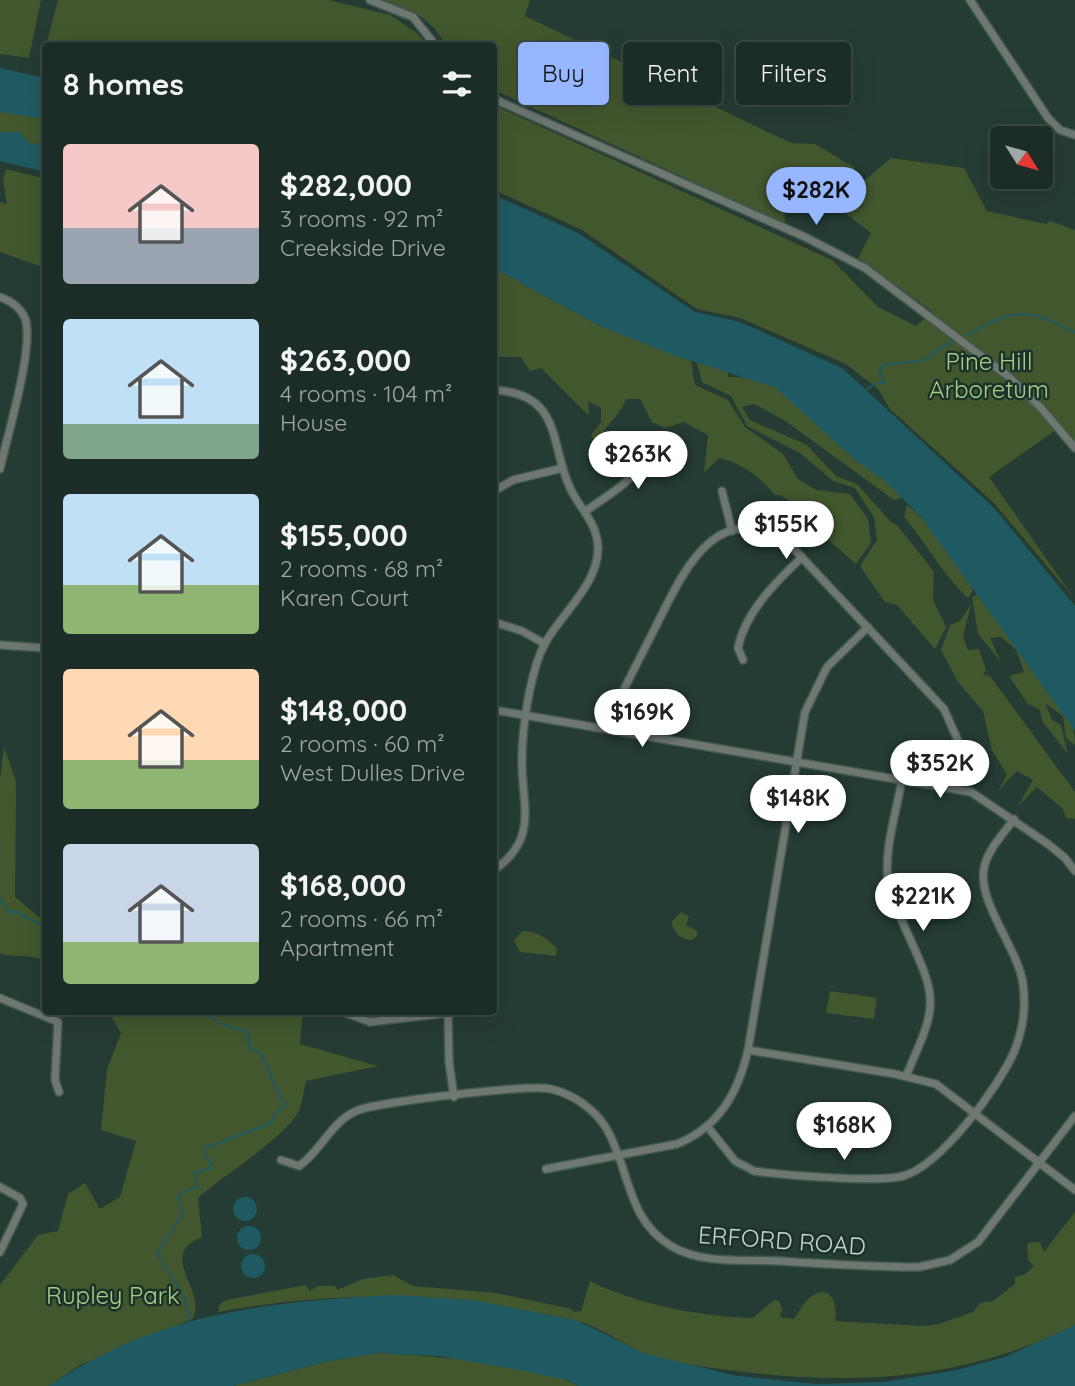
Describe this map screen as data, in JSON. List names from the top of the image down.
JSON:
{
  "streets": {
    "street": ["ERFORD ROAD"]
  },
  "parks": ["Pine Hill Arboretum", "Rupley Park"],
  "north": "bottom right",
  "page": {
    "chip": ["Buy", "Rent", "Filters"],
    "heading": "8 homes",
    "list": [
      {
        "name": "$282,000",
        "note": "3 rooms · 92 m² · Creekside Drive"
      },
      {
        "name": "$263,000",
        "note": "4 rooms · 104 m² · House"
      },
      {
        "name": "$155,000",
        "note": "2 rooms · 68 m² · Karen Court"
      },
      {
        "name": "$148,000",
        "note": "2 rooms · 60 m² · West Dulles Drive"
      },
      {
        "name": "$168,000",
        "note": "2 rooms · 66 m² · Apartment"
      }
    ],
    "price": [
      "$282K",
      "$263K",
      "$155K",
      "$169K",
      "$352K",
      "$148K",
      "$221K",
      "$168K"
    ]
  }
}
